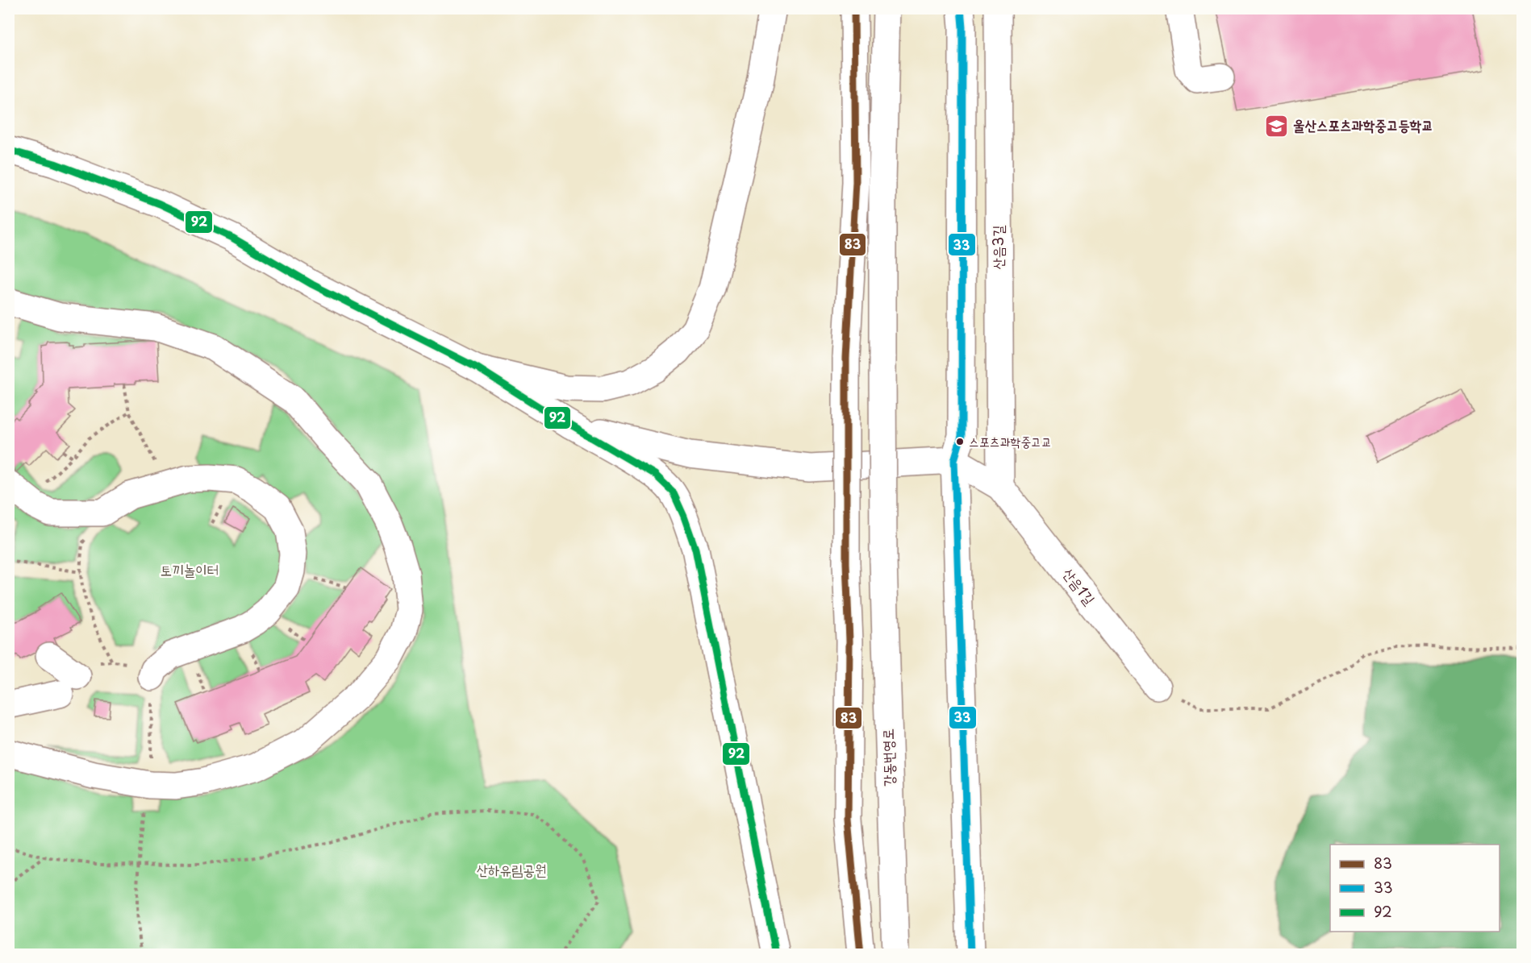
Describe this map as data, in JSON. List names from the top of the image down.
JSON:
{
  "streets": {
    "main road": ["산음3길", "산음1길", "강동번영로"]
  },
  "crossings": [
    ["산음3길", "산음1길"]
  ],
  "parks": ["토끼놀이터", "산하유림공원"],
  "places": {
    "school or university": ["울산스포츠과학중고등학교"],
    "other": ["스포츠과학중고교"]
  },
  "lines": ["transit line 83", "transit line 33", "transit line 92"],
  "legend": ["83", "33", "92"]
}
